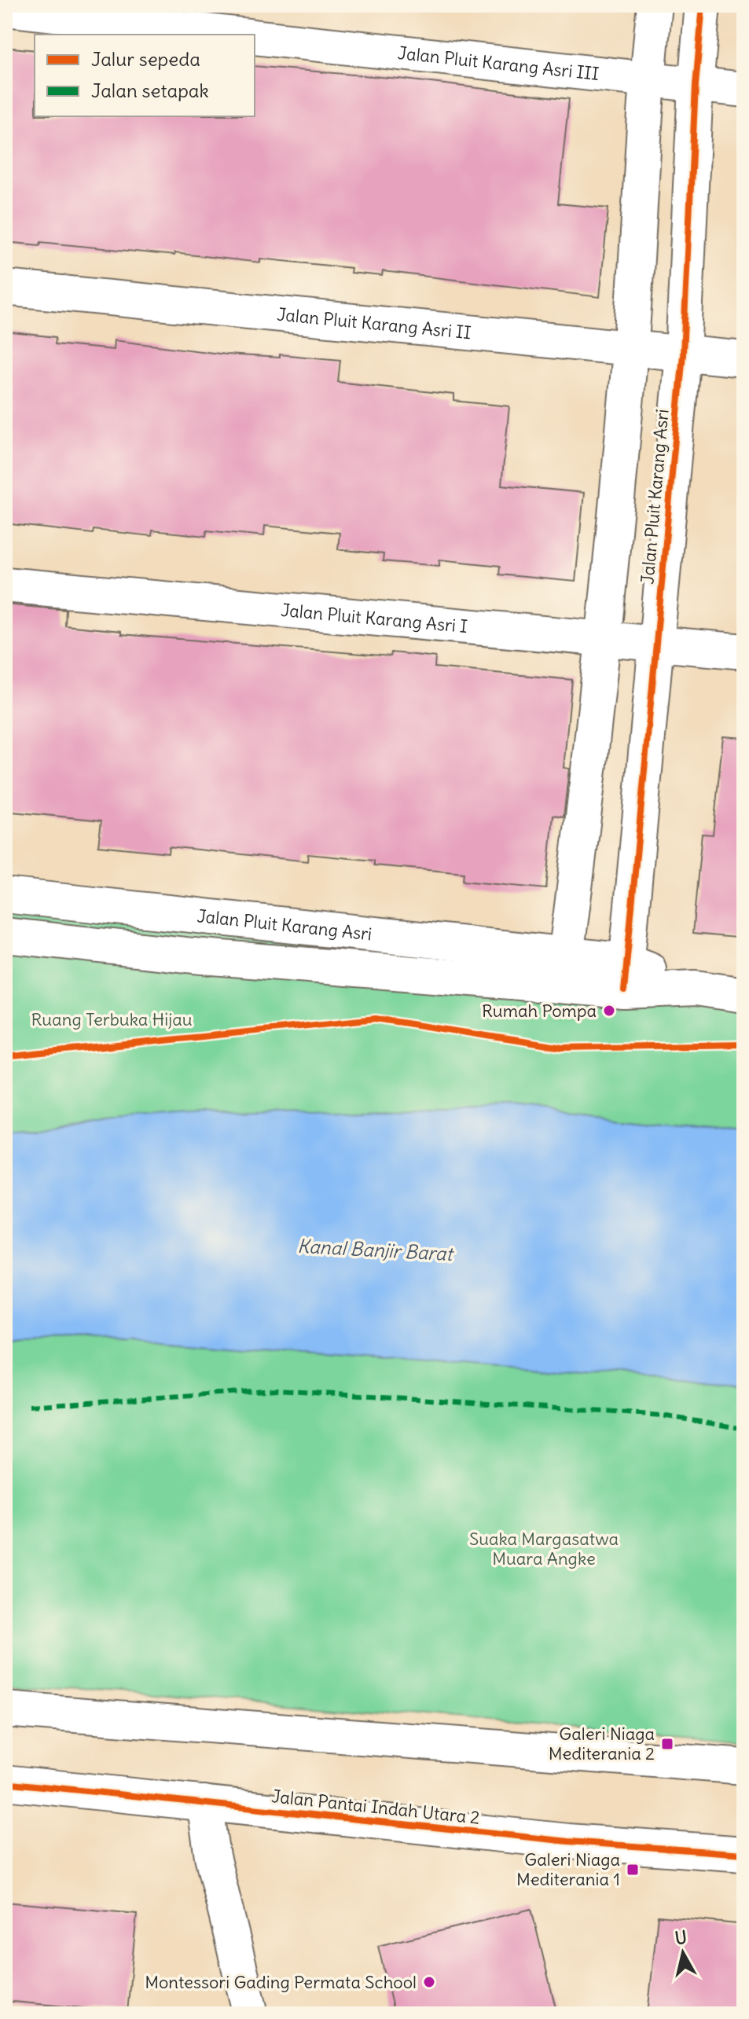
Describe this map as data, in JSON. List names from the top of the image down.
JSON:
{
  "streets": {
    "street": [
      "Jalan Pluit Karang Asri III",
      "Jalan Pluit Karang Asri II",
      "Jalan Pluit Karang Asri",
      "Jalan Pluit Karang Asri I",
      "Jalan Pantai Indah Utara 2"
    ]
  },
  "crossings": [
    ["Jalan Pluit Karang Asri III", "Jalan Pluit Karang Asri"],
    ["Jalan Pluit Karang Asri II", "Jalan Pluit Karang Asri"],
    ["Jalan Pluit Karang Asri", "Jalan Pluit Karang Asri I"]
  ],
  "water": ["Kanal Banjir Barat"],
  "parks": ["Ruang Terbuka Hijau", "Suaka Margasatwa Muara Angke"],
  "places": {
    "other": ["Rumah Pompa", "Montessori Gading Permata School"],
    "transit": ["Galeri Niaga Mediterania 2", "Galeri Niaga Mediterania 1"]
  },
  "legend": ["Jalur sepeda", "Jalan setapak"],
  "north": "top"
}
